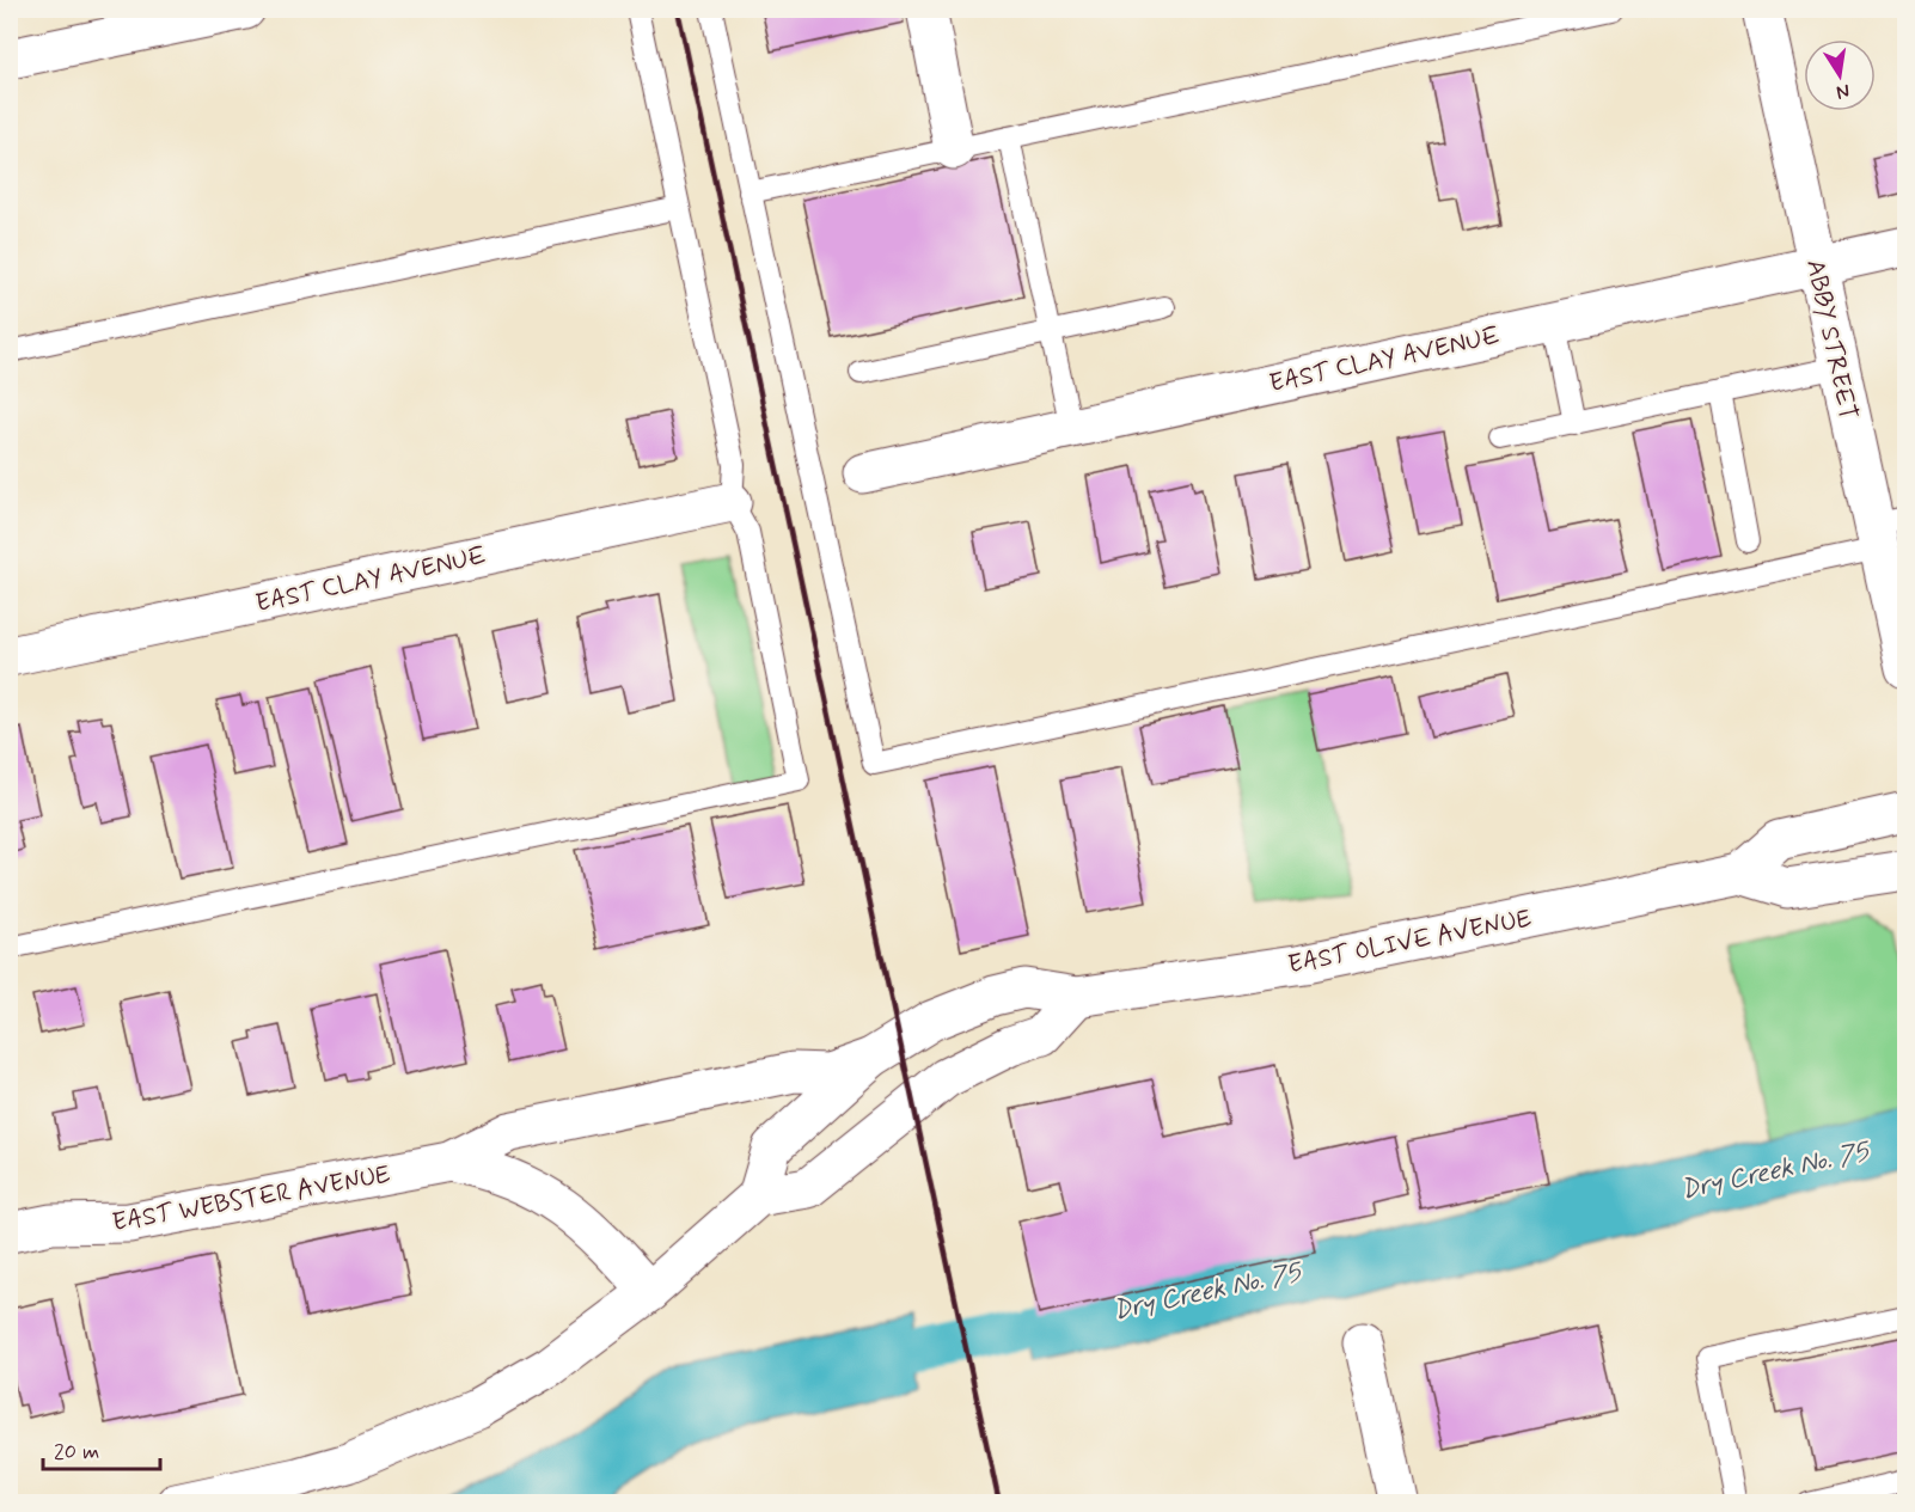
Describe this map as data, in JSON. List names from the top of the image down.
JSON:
{
  "streets": {
    "street": [
      "ABBY STREET",
      "EAST CLAY AVENUE",
      "EAST OLIVE AVENUE",
      "EAST WEBSTER AVENUE"
    ]
  },
  "crossings": [
    ["ABBY STREET", "EAST CLAY AVENUE"],
    ["EAST OLIVE AVENUE", "EAST WEBSTER AVENUE"]
  ],
  "water": ["Dry Creek No. 75"],
  "scale_bar": "20 m",
  "north": "bottom"
}
